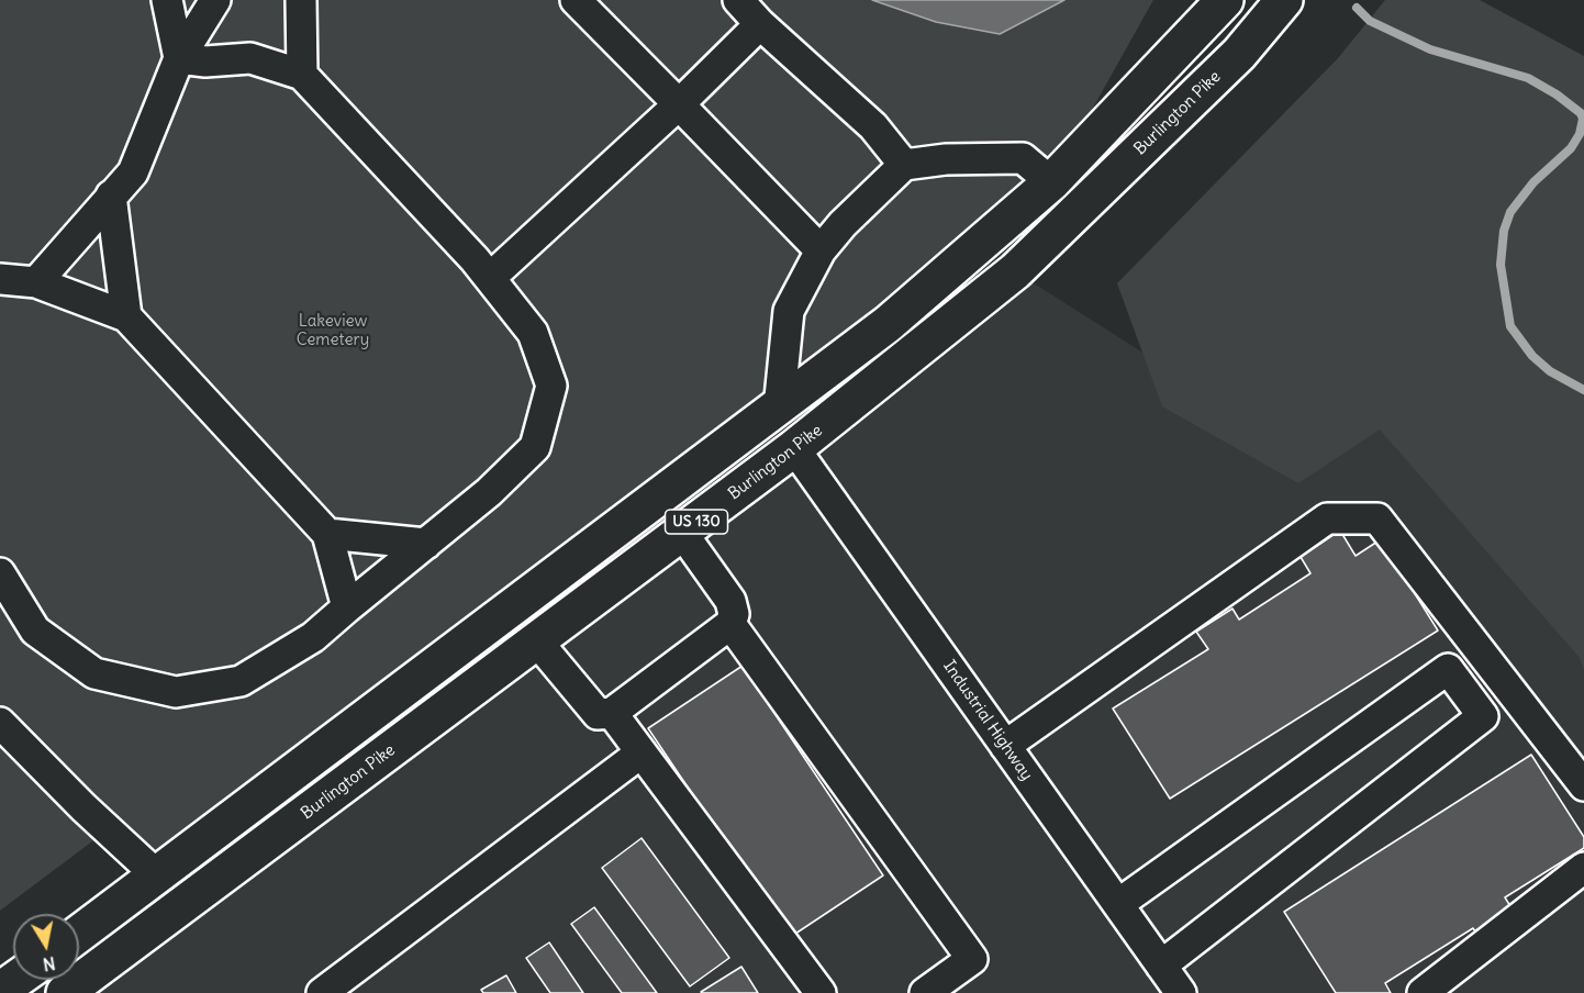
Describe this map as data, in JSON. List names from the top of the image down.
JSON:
{
  "streets": {
    "highway": ["Burlington Pike", "US 130"],
    "street": ["Industrial Highway"]
  },
  "crossings": [
    ["Burlington Pike", "Industrial Highway"]
  ],
  "parks": ["Lakeview Cemetery"],
  "north": "bottom"
}
